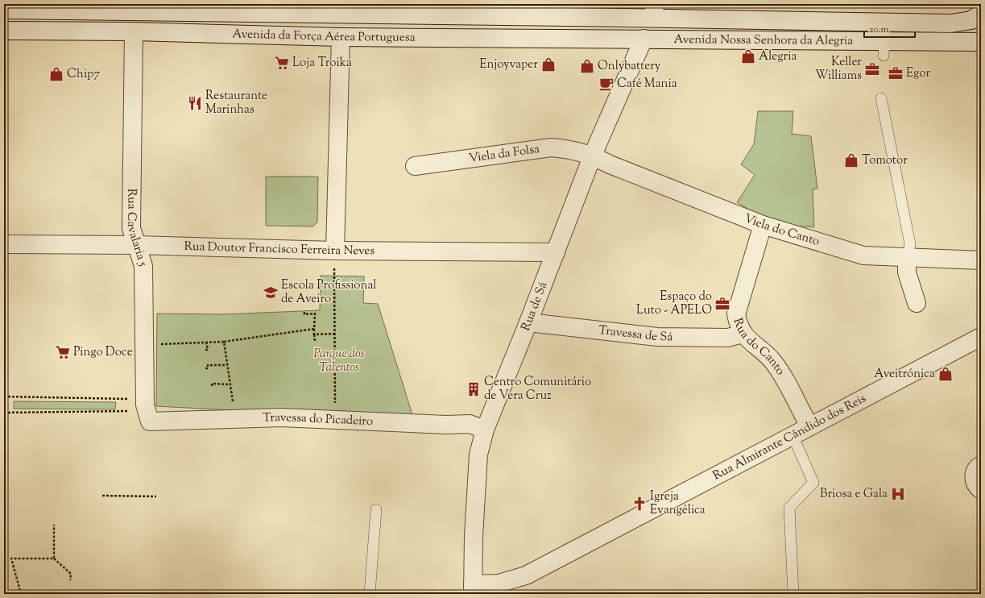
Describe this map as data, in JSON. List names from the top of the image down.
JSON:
{
  "streets": {
    "street": [
      "Avenida da Força Aérea Portuguesa",
      "Avenida Nossa Senhora da Alegria",
      "Viela da Folsa",
      "Rua Cavalaria 5",
      "Viela do Canto",
      "Rua Doutor Francisco Ferreira Neves",
      "Rua de Sá",
      "Travessa de Sá",
      "Rua do Canto",
      "Travessa do Picadeiro",
      "Rua Almirante Cândido dos Reis"
    ]
  },
  "crossings": [
    ["Avenida da Força Aérea Portuguesa", "Avenida Nossa Senhora da Alegria"],
    ["Avenida da Força Aérea Portuguesa", "Rua Cavalaria 5"],
    ["Avenida da Força Aérea Portuguesa", "Rua de Sá"],
    ["Avenida Nossa Senhora da Alegria", "Rua de Sá"],
    ["Viela da Folsa", "Viela do Canto"],
    ["Viela da Folsa", "Rua de Sá"],
    ["Rua Cavalaria 5", "Rua Doutor Francisco Ferreira Neves"],
    ["Rua Cavalaria 5", "Travessa do Picadeiro"],
    ["Viela do Canto", "Rua de Sá"],
    ["Viela do Canto", "Rua do Canto"],
    ["Rua Doutor Francisco Ferreira Neves", "Rua de Sá"],
    ["Rua de Sá", "Travessa de Sá"],
    ["Rua de Sá", "Travessa do Picadeiro"],
    ["Rua de Sá", "Rua Almirante Cândido dos Reis"],
    ["Travessa de Sá", "Rua do Canto"],
    ["Rua do Canto", "Rua Almirante Cândido dos Reis"]
  ],
  "parks": ["Parque dos Talentos"],
  "places": {
    "shop": [
      "Alegria",
      "Enjoyvaper",
      "Onlybattery",
      "Chip7",
      "Tomotor",
      "Aveitrónica"
    ],
    "supermarket": ["Loja Troika", "Pingo Doce"],
    "office": ["Keller Williams", "Egor", "Espaço do Luto - APELO"],
    "cafe": ["Café Mania"],
    "restaurant": ["Restaurante Marinhas"],
    "school or university": ["Escola Profissional de Aveiro"],
    "building": ["Centro Comunitário de Vera Cruz"],
    "hospital": ["Briosa e Gala"],
    "church": ["Igreja Evangélica"]
  },
  "scale_bar": "20 m"
}
